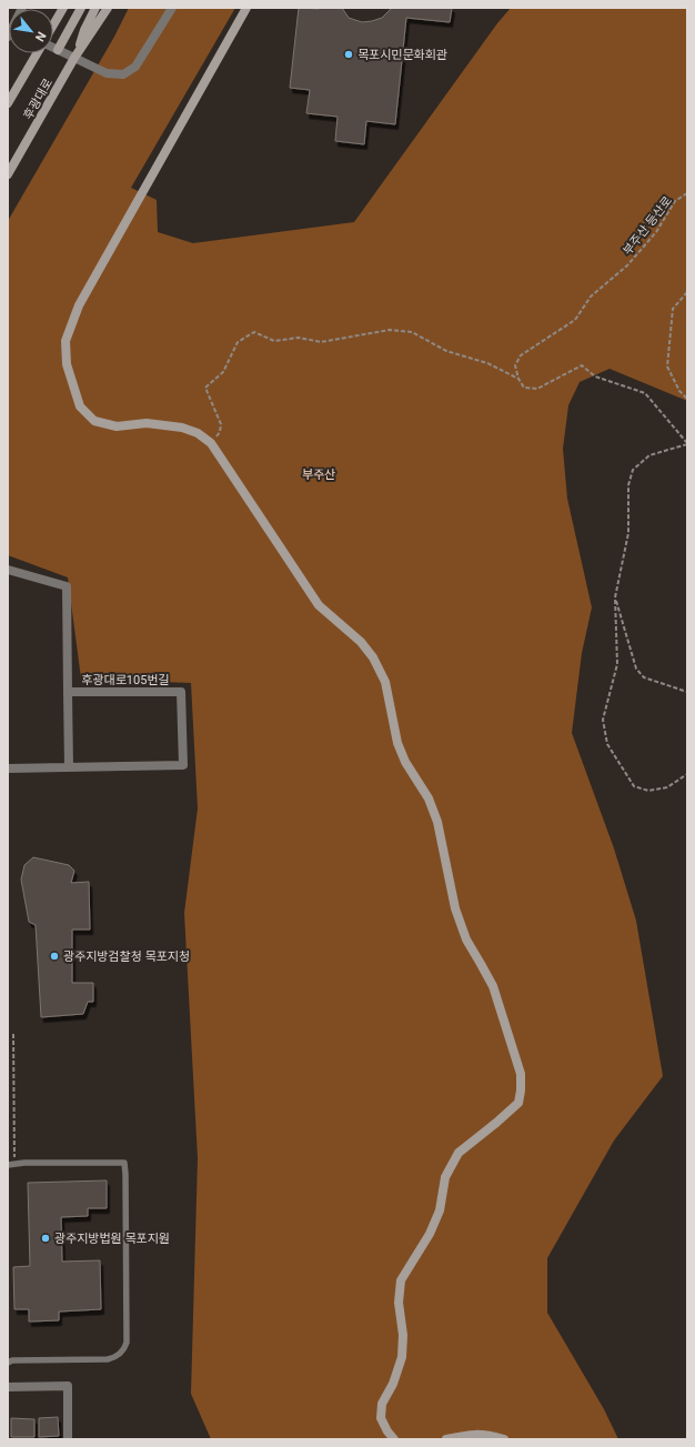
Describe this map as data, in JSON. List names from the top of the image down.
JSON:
{
  "streets": {
    "street": ["후광대로", "후광대로105번길"],
    "path": ["부주산 등산로"]
  },
  "parks": ["부주산"],
  "places": ["목포시민문화회관", "광주지방검찰청 목포지청", "광주지방법원 목포지원"],
  "north": "bottom right"
}
